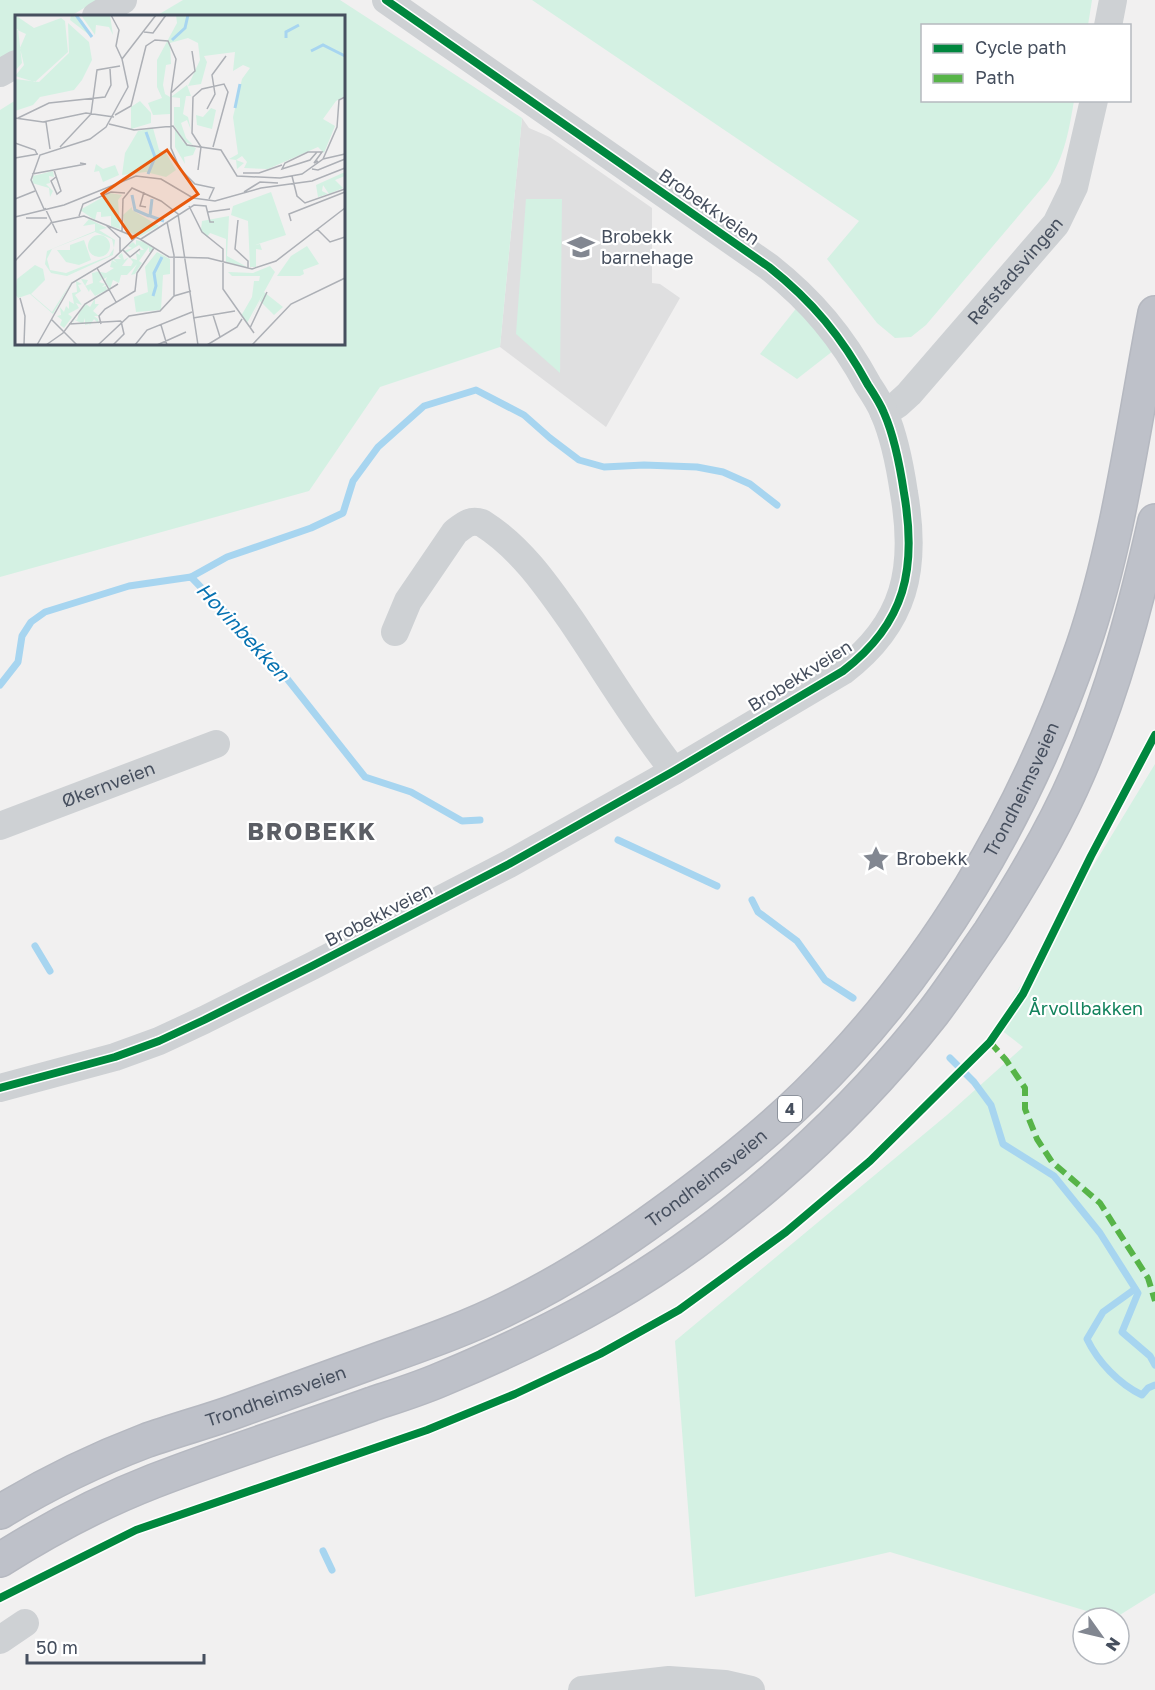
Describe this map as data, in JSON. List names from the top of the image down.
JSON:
{
  "streets": {
    "highway": ["Trondheimsveien", "4"],
    "street": ["Brobekkveien", "Refstadsvingen", "Økernveien"]
  },
  "crossings": [
    ["Brobekkveien", "Refstadsvingen"]
  ],
  "districts": ["BROBEKK"],
  "water": ["Hovinbekken"],
  "parks": ["Årvollbakken"],
  "places": {
    "school or university": ["Brobekk barnehage"],
    "place": ["Brobekk"]
  },
  "legend": ["Cycle path", "Path"],
  "scale_bar": "50 m",
  "north": "bottom right"
}
